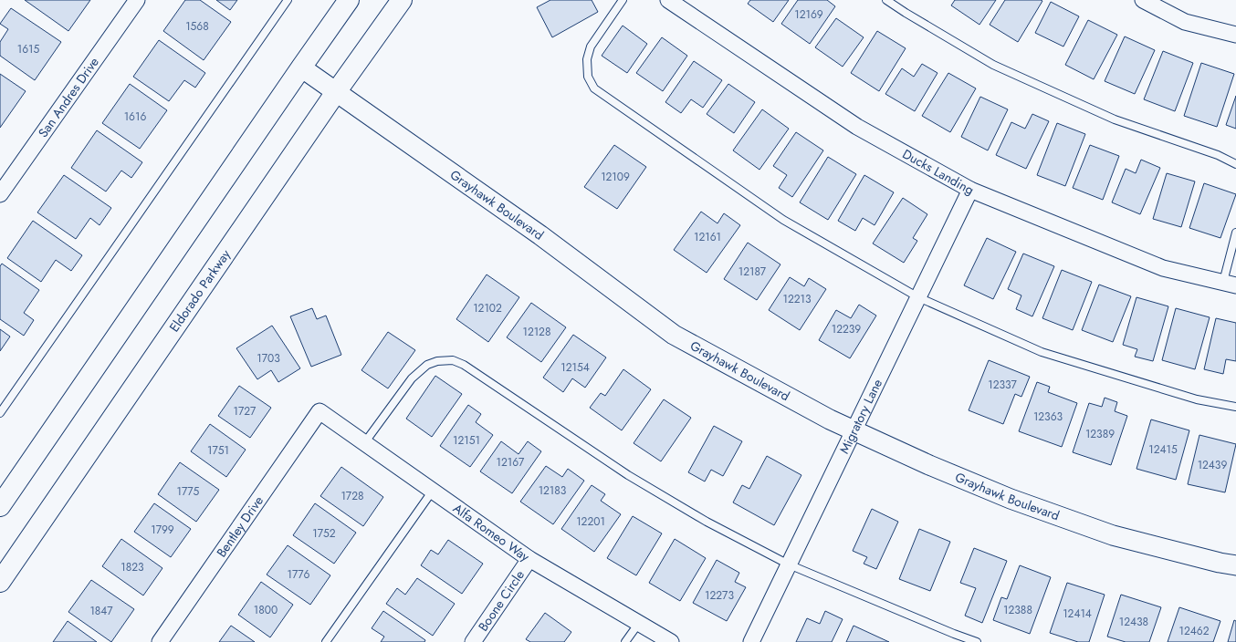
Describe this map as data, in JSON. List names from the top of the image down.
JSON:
{
  "streets": {
    "main road": ["Eldorado Parkway"],
    "street": [
      "San Andres Drive",
      "Ducks Landing",
      "Grayhawk Boulevard",
      "Migratory Lane",
      "Bentley Drive",
      "Alfa Romeo Way",
      "Boone Circle"
    ]
  },
  "crossings": [
    ["Ducks Landing", "Migratory Lane"],
    ["Grayhawk Boulevard", "Eldorado Parkway"],
    ["Grayhawk Boulevard", "Migratory Lane"],
    ["Bentley Drive", "Alfa Romeo Way"],
    ["Alfa Romeo Way", "Boone Circle"]
  ],
  "house_numbers": [
    "12169",
    "1568",
    "1615",
    "1616",
    "12109",
    "12161",
    "12187",
    "12213",
    "12102",
    "12239",
    "12128",
    "1703",
    "12154",
    "12337",
    "1727",
    "12363",
    "12389",
    "12151",
    "12415",
    "1751",
    "12167",
    "12439",
    "12183",
    "1775",
    "1728",
    "12201",
    "1799",
    "1752",
    "1823",
    "1776",
    "12273",
    "1800",
    "12388",
    "1847",
    "12414",
    "12438",
    "12462"
  ]
}
